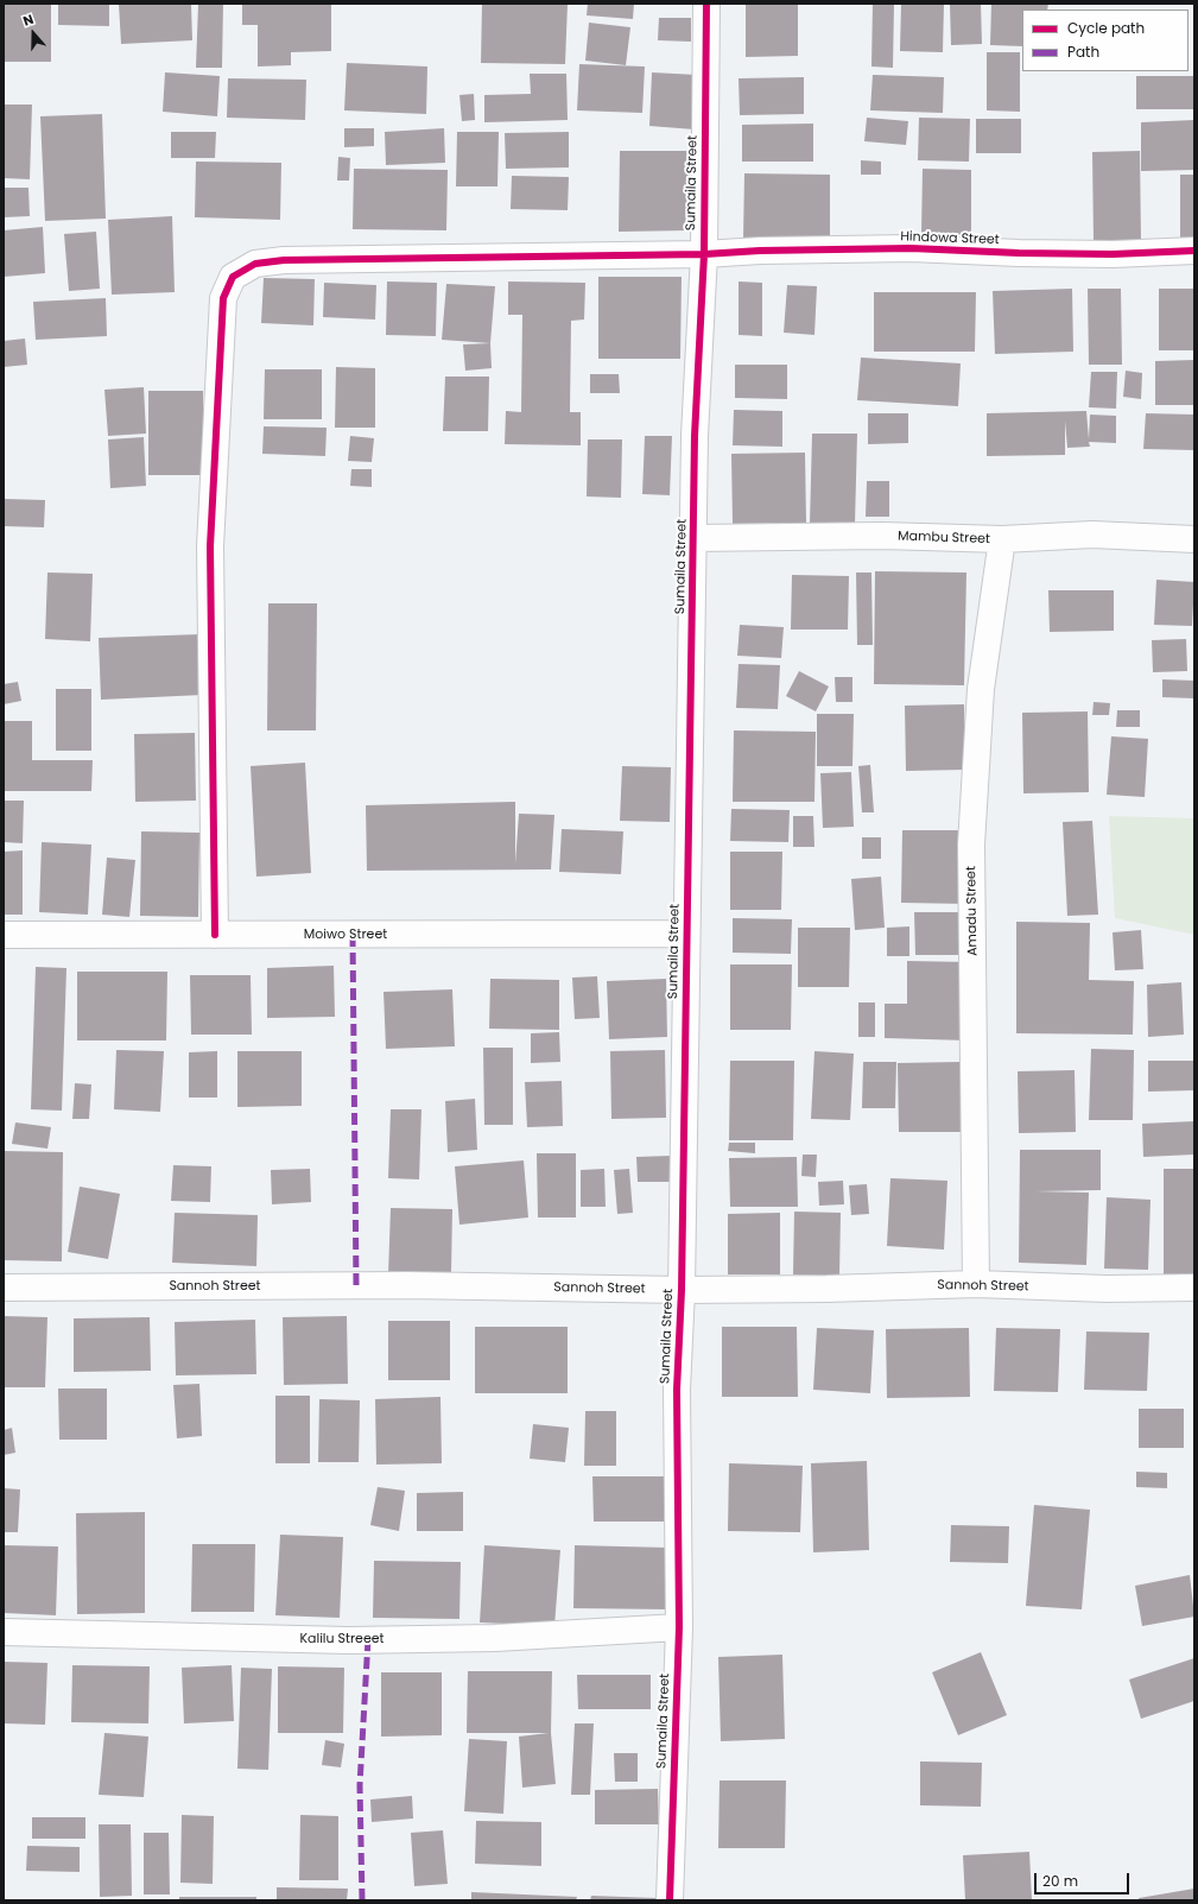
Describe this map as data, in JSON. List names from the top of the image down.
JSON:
{
  "streets": {
    "street": [
      "Sumaila Street",
      "Hindowa Street",
      "Mambu Street",
      "Amadu Street",
      "Moiwo Street",
      "Sannoh Street",
      "Kalilu Streeet"
    ]
  },
  "crossings": [
    ["Sumaila Street", "Hindowa Street"],
    ["Sumaila Street", "Mambu Street"],
    ["Sumaila Street", "Moiwo Street"],
    ["Sumaila Street", "Sannoh Street"],
    ["Sumaila Street", "Kalilu Streeet"],
    ["Hindowa Street", "Moiwo Street"],
    ["Mambu Street", "Amadu Street"],
    ["Amadu Street", "Sannoh Street"]
  ],
  "legend": ["Cycle path", "Path"],
  "scale_bar": "20 m",
  "north": "top"
}
